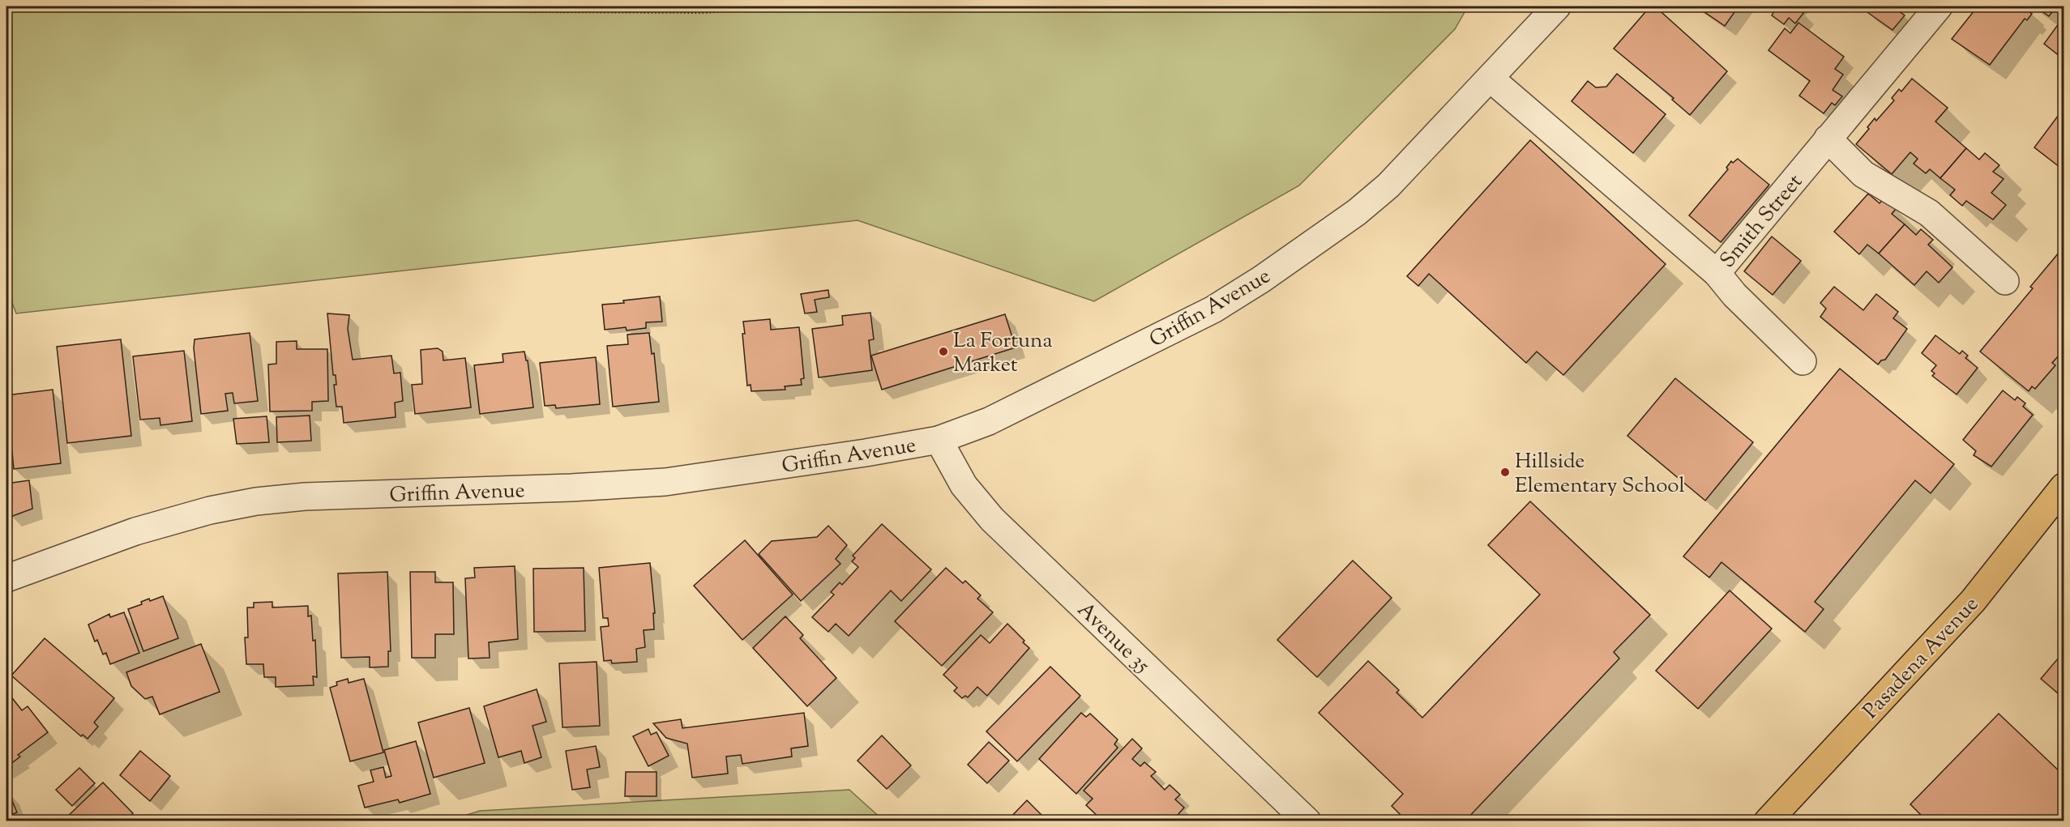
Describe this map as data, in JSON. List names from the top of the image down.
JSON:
{
  "streets": {
    "main road": ["Pasadena Avenue"],
    "street": ["Smith Street", "Griffin Avenue", "Avenue 35"]
  },
  "crossings": [
    ["Smith Street", "Griffin Avenue"],
    ["Griffin Avenue", "Avenue 35"]
  ],
  "places": ["La Fortuna Market", "Hillside Elementary School"]
}
